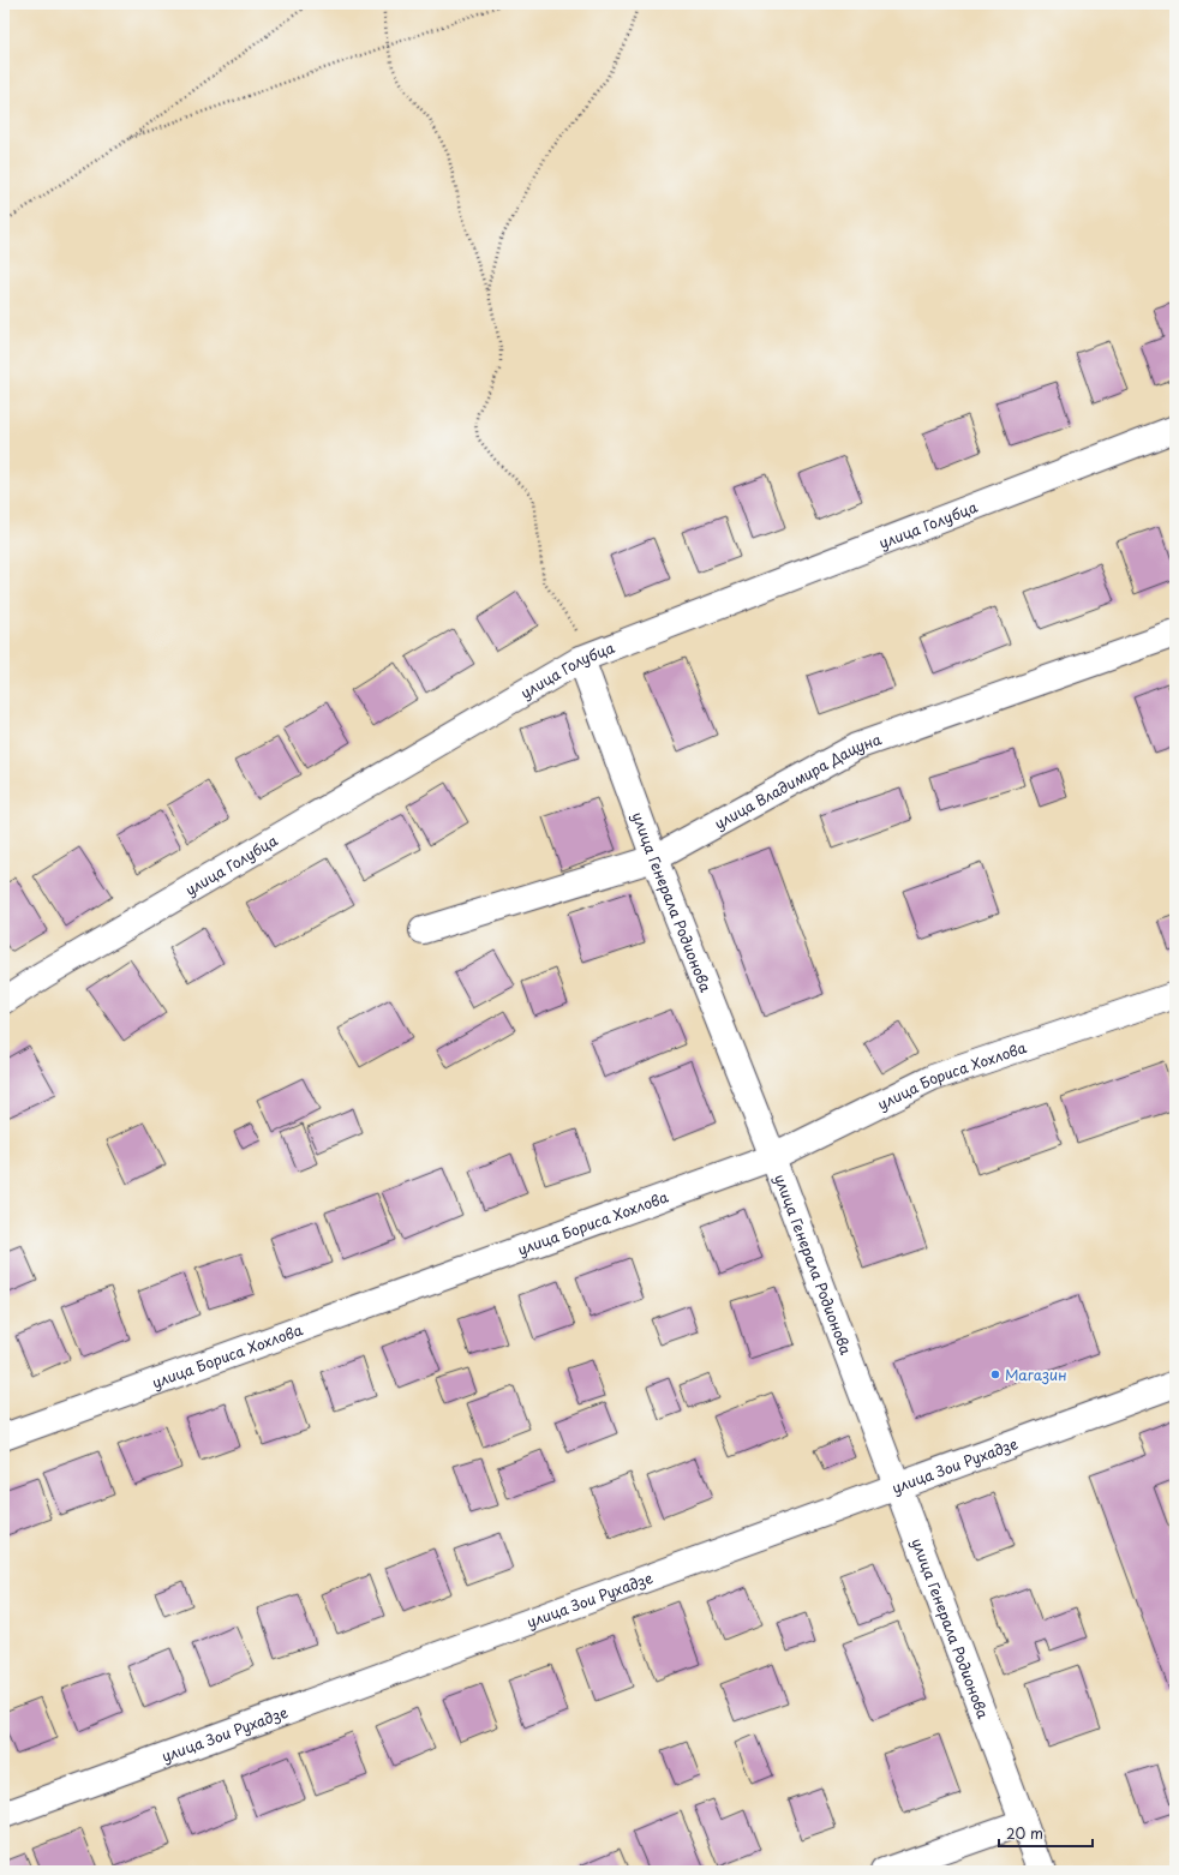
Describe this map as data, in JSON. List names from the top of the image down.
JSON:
{
  "streets": {
    "street": [
      "улица Голубца",
      "улица Владимира Дацуна",
      "улица Генерала Родионова",
      "улица Бориса Хохлова",
      "улица Зои Рухадзе"
    ]
  },
  "crossings": [
    ["улица Голубца", "улица Генерала Родионова"],
    ["улица Владимира Дацуна", "улица Генерала Родионова"],
    ["улица Генерала Родионова", "улица Бориса Хохлова"],
    ["улица Генерала Родионова", "улица Зои Рухадзе"]
  ],
  "places": ["Магазин"],
  "scale_bar": "20 m"
}
